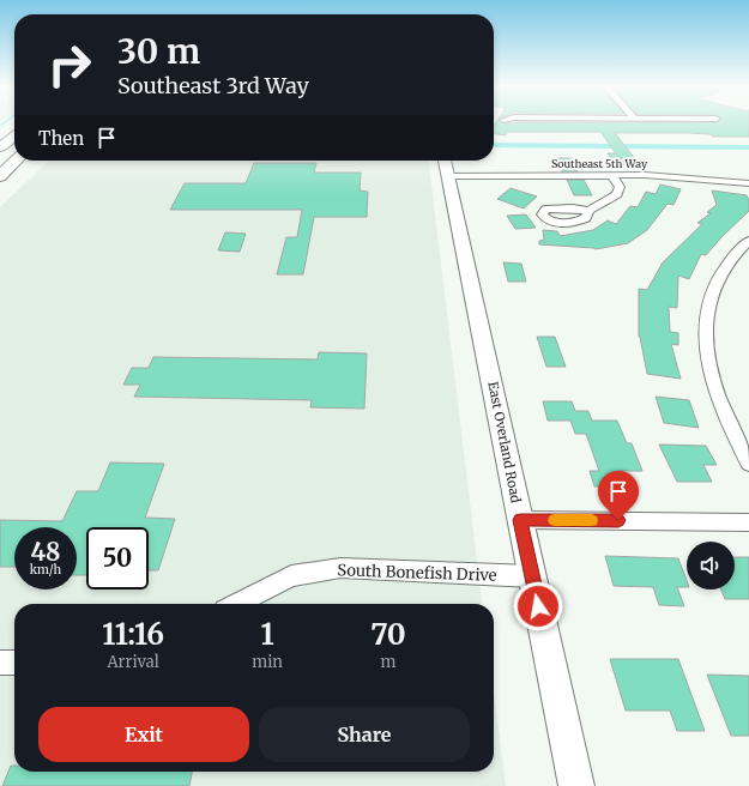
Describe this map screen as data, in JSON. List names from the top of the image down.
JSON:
{
  "streets": {
    "main road": ["East Overland Road"],
    "street": ["Southeast 5th Way", "South Bonefish Drive"]
  },
  "crossings": [
    ["Southeast 5th Way", "East Overland Road"],
    ["East Overland Road", "South Bonefish Drive"]
  ],
  "page": {
    "turn": ["30 m", "Southeast 3rd Way"],
    "then": "Then",
    "speed": "48 km/h",
    "limit": "50",
    "eta": [
      "11:16",
      "Arrival",
      "1",
      "min",
      "70",
      "m"
    ],
    "buttons": ["Exit", "Share"]
  }
}
